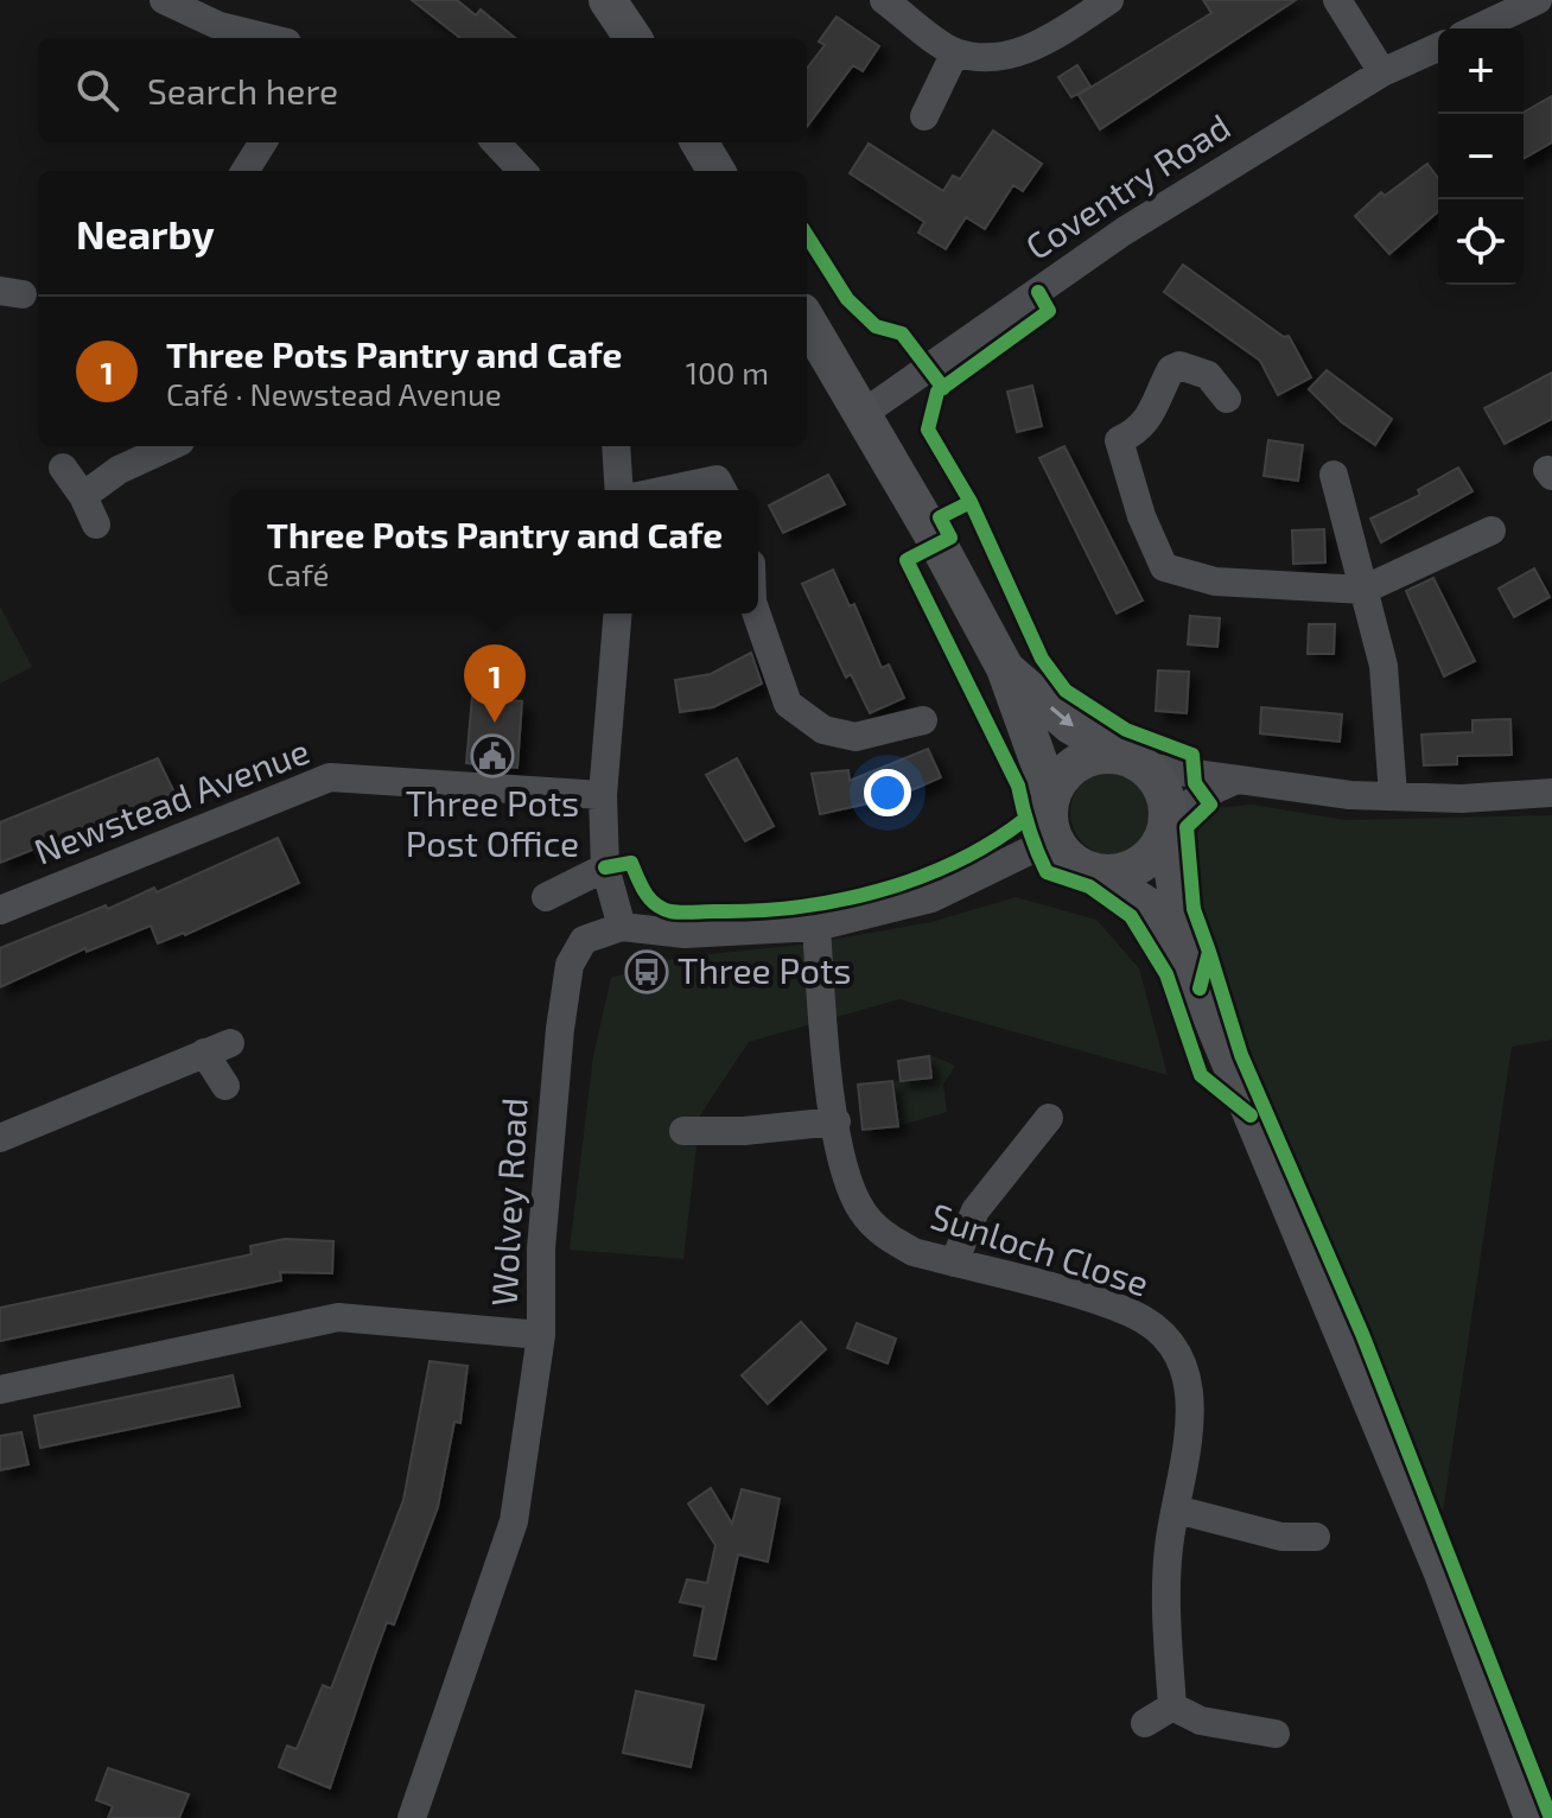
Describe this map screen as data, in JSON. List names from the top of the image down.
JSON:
{
  "streets": {
    "street": [
      "Coventry Road",
      "Newstead Avenue",
      "Wolvey Road",
      "Sunloch Close"
    ]
  },
  "places": {
    "public building": ["Three Pots Post Office"],
    "bus stop": ["Three Pots"]
  },
  "page": {
    "map_buttons": ["+", "−"],
    "search": "Search here",
    "heading": "Nearby",
    "list": [
      {
        "mark": "1",
        "name": "Three Pots Pantry and Cafe",
        "note": "Café · Newstead Avenue",
        "value": "100 m"
      }
    ],
    "popup": ["Three Pots Pantry and Cafe", "Café"],
    "pins": "1"
  }
}
